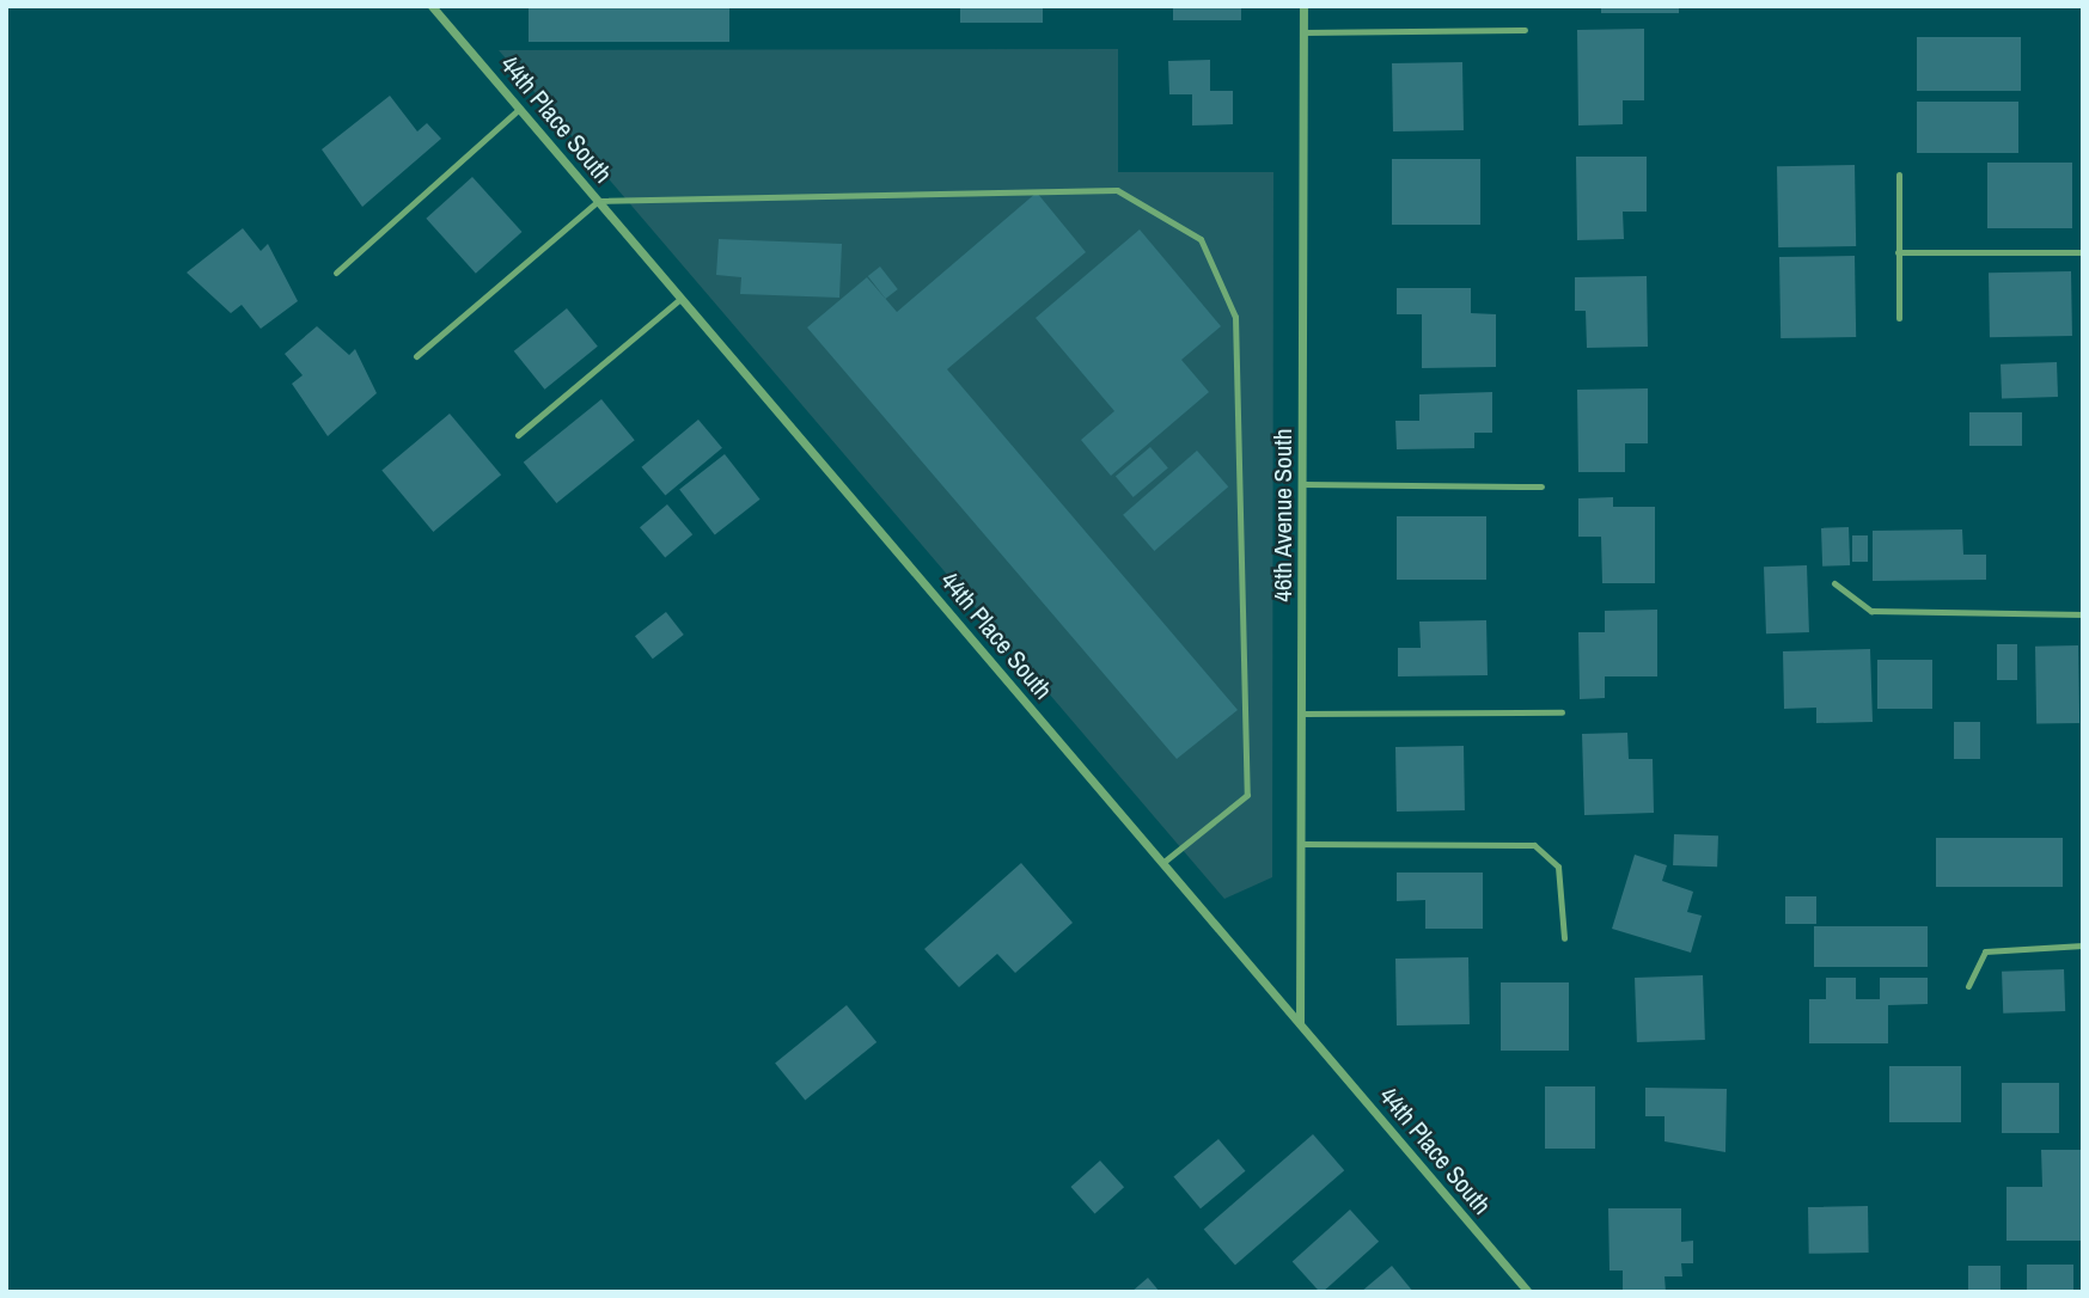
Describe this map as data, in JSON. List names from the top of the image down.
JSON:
{
  "streets": {
    "street": ["44th Place South", "46th Avenue South"]
  },
  "crossings": [
    ["44th Place South", "46th Avenue South"]
  ]
}
